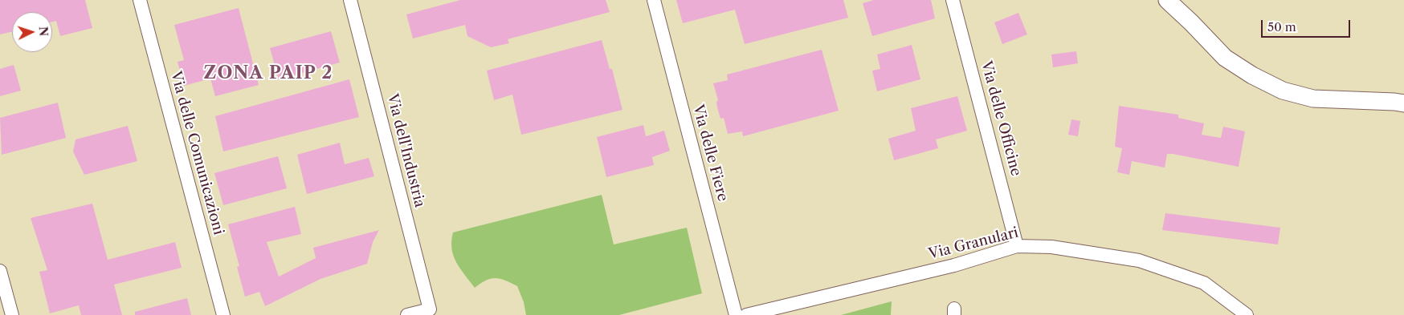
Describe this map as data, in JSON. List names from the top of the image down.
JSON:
{
  "streets": {
    "street": [
      "Via delle Officine",
      "Via dell'Industria",
      "Via delle Comunicazioni",
      "Via delle Fiere",
      "Via Granulari"
    ]
  },
  "crossings": [
    ["Via delle Officine", "Via Granulari"]
  ],
  "districts": ["ZONA PAIP 2"],
  "scale_bar": "50 m",
  "north": "right"
}
